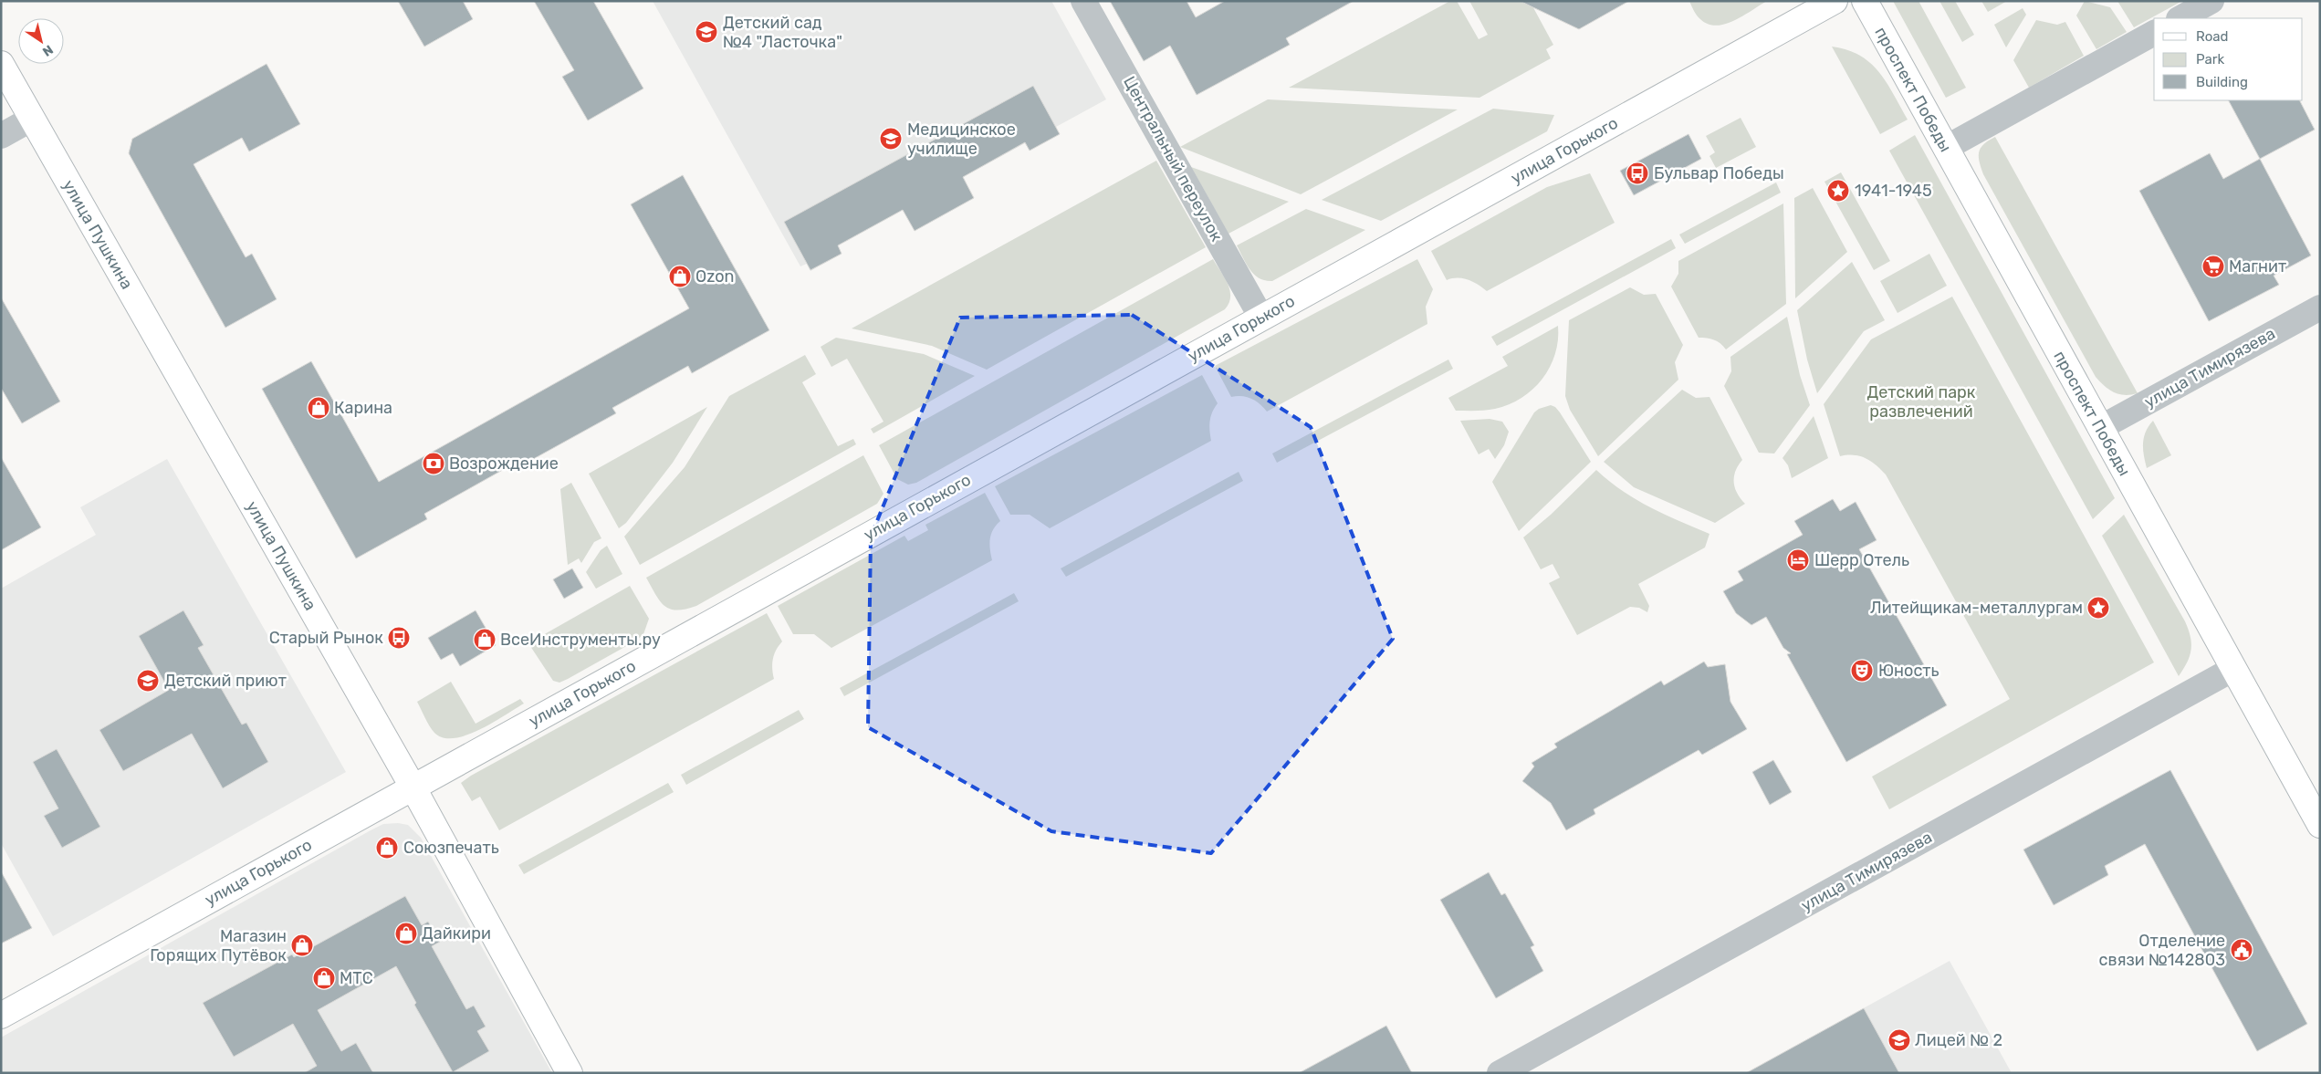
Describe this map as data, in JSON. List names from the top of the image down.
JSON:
{
  "streets": {
    "main road": ["проспект Победы", "улица Горького", "улица Пушкина"],
    "street": ["Центральный переулок", "улица Тимирязева"]
  },
  "crossings": [
    ["проспект Победы", "улица Тимирязева"],
    ["улица Горького", "Центральный переулок"],
    ["улица Горького", "улица Пушкина"]
  ],
  "parks": ["Детский парк развлечений"],
  "places": {
    "school or university": [
      "Детский сад №4 \"Ласточка\"",
      "Медицинское училище",
      "Детский приют",
      "Лицей № 2"
    ],
    "bus stop": ["Бульвар Победы", "Старый Рынок"],
    "place": ["1941-1945", "Литейщикам-металлургам"],
    "supermarket": ["Магнит"],
    "shop": [
      "Ozon",
      "Карина",
      "ВсеИнструменты.ру",
      "Союзпечать",
      "Дайкири",
      "Магазин Горящих Путёвок",
      "МТС"
    ],
    "bank": ["Возрождение"],
    "hotel": ["Шерр Отель"],
    "theatre": ["Юность"],
    "public building": ["Отделение связи №142803"]
  },
  "legend": ["Road", "Park", "Building"],
  "north": "bottom right"
}
